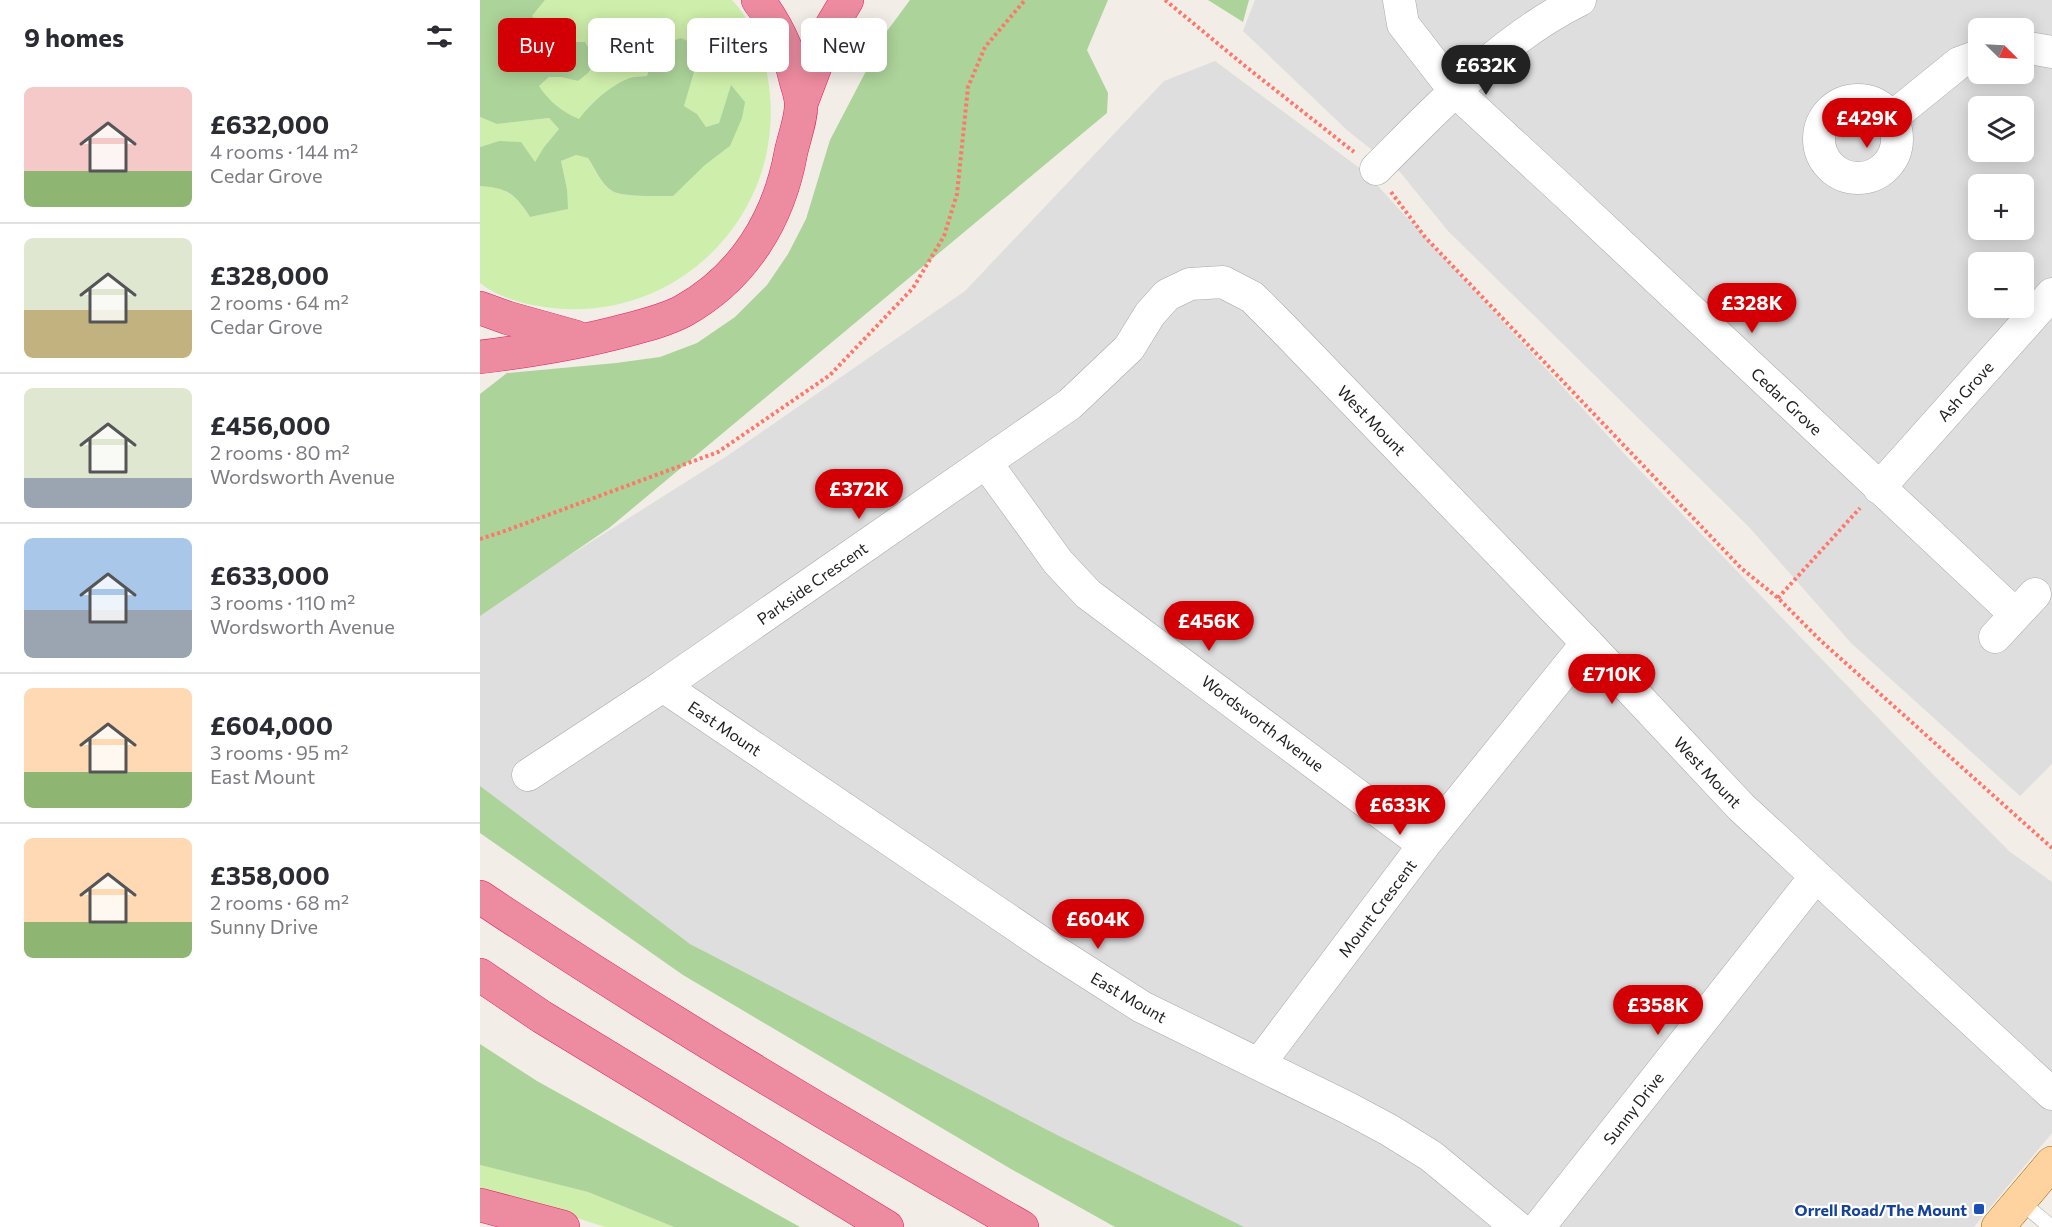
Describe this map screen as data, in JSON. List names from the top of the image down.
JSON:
{
  "streets": {
    "street": [
      "Ash Grove",
      "Cedar Grove",
      "West Mount",
      "Parkside Crescent",
      "Wordsworth Avenue",
      "East Mount",
      "Mount Crescent",
      "Sunny Drive"
    ]
  },
  "crossings": [
    ["Ash Grove", "Cedar Grove"],
    ["West Mount", "Parkside Crescent"],
    ["West Mount", "Mount Crescent"],
    ["West Mount", "Sunny Drive"],
    ["Parkside Crescent", "Wordsworth Avenue"],
    ["Parkside Crescent", "East Mount"],
    ["Wordsworth Avenue", "Mount Crescent"],
    ["East Mount", "Mount Crescent"]
  ],
  "places": {
    "transit": ["Orrell Road/The Mount"]
  },
  "north": "bottom right",
  "page": {
    "heading": "9 homes",
    "map_buttons": ["+", "−"],
    "chip": [
      "Buy",
      "Rent",
      "Filters",
      "New"
    ],
    "price": [
      "£632K",
      "£429K",
      "£328K",
      "£372K",
      "£456K",
      "£710K",
      "£633K",
      "£604K",
      "£358K"
    ],
    "list": [
      {
        "name": "£632,000",
        "note": "4 rooms · 144 m² · Cedar Grove"
      },
      {
        "name": "£328,000",
        "note": "2 rooms · 64 m² · Cedar Grove"
      },
      {
        "name": "£456,000",
        "note": "2 rooms · 80 m² · Wordsworth Avenue"
      },
      {
        "name": "£633,000",
        "note": "3 rooms · 110 m² · Wordsworth Avenue"
      },
      {
        "name": "£604,000",
        "note": "3 rooms · 95 m² · East Mount"
      },
      {
        "name": "£358,000",
        "note": "2 rooms · 68 m² · Sunny Drive"
      }
    ]
  }
}
